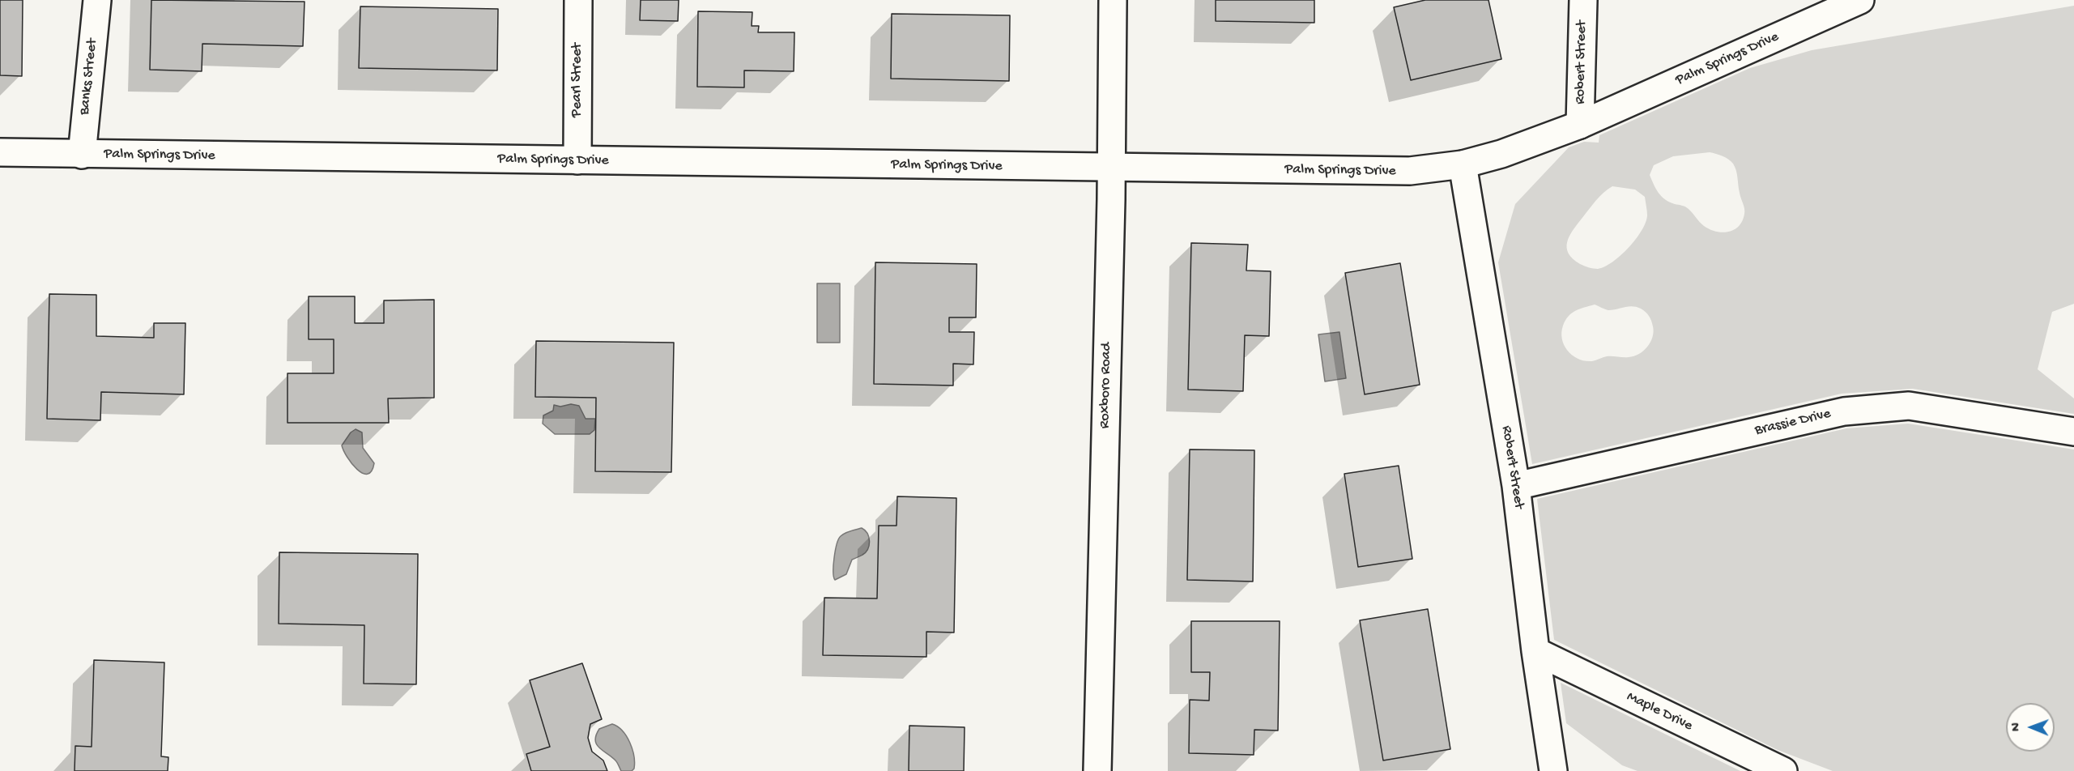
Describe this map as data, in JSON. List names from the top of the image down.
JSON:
{
  "streets": {
    "street": [
      "Palm Springs Drive",
      "Robert Street",
      "Banks Street",
      "Pearl Street",
      "Roxboro Road",
      "Brassie Drive",
      "Maple Drive"
    ]
  },
  "crossings": [
    ["Palm Springs Drive", "Robert Street"],
    ["Palm Springs Drive", "Banks Street"],
    ["Palm Springs Drive", "Pearl Street"],
    ["Palm Springs Drive", "Roxboro Road"],
    ["Robert Street", "Brassie Drive"],
    ["Robert Street", "Maple Drive"]
  ],
  "north": "left"
}
